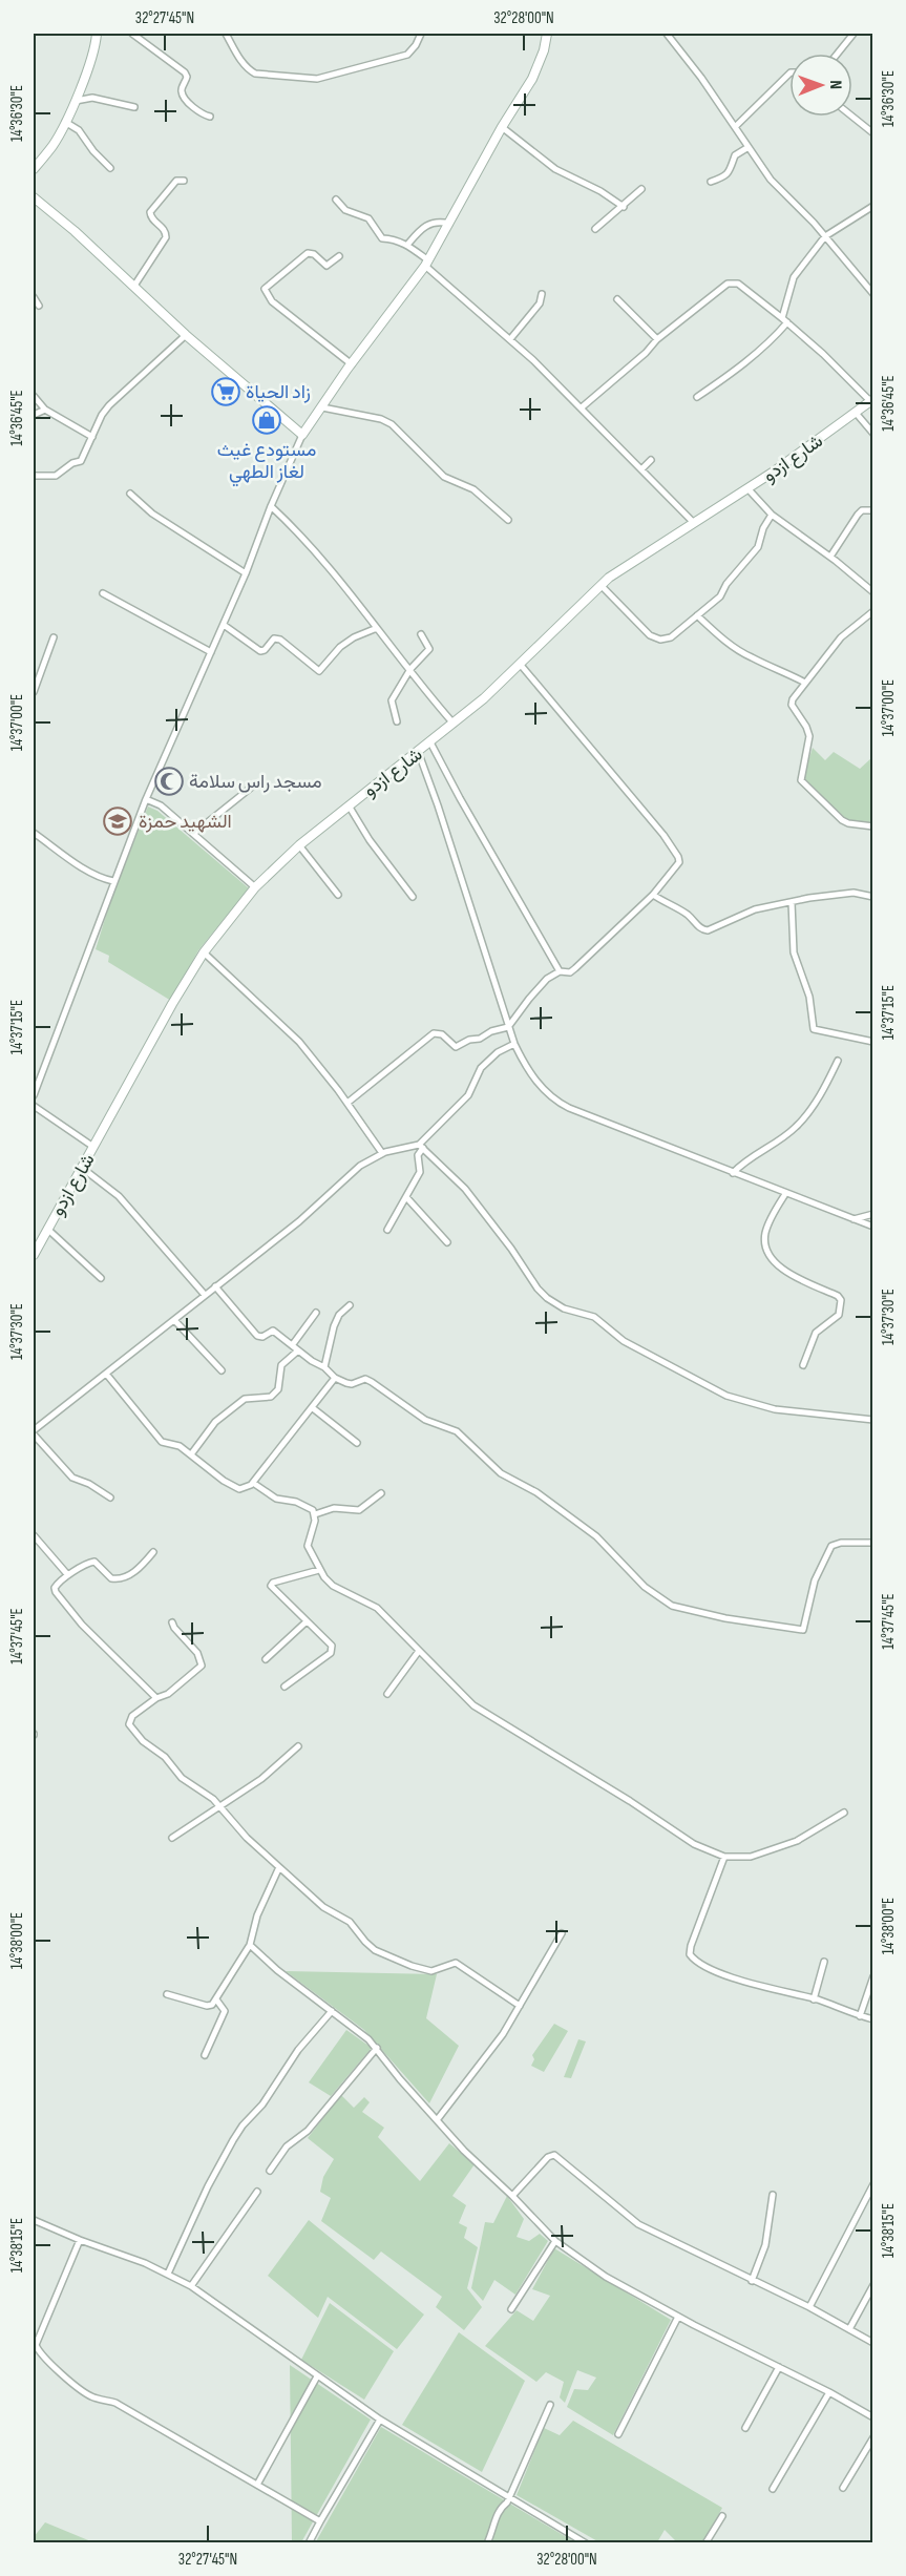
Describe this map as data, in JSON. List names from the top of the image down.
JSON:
{
  "streets": {
    "street": ["شارع ازدو"]
  },
  "places": {
    "supermarket": ["زاد الحياة"],
    "shop": ["مستودع غيث لغاز الطهي"],
    "mosque": ["مسجد راس سلامة"],
    "school or university": ["الشهيد حمزة"]
  },
  "north": "right",
  "coordinates": [
    "32°27'45\"N",
    "32°28'00\"N",
    "14°36'30\"E",
    "14°36'45\"E",
    "14°37'00\"E",
    "14°37'15\"E",
    "14°37'30\"E",
    "14°37'45\"E",
    "14°38'00\"E",
    "14°38'15\"E"
  ]
}
